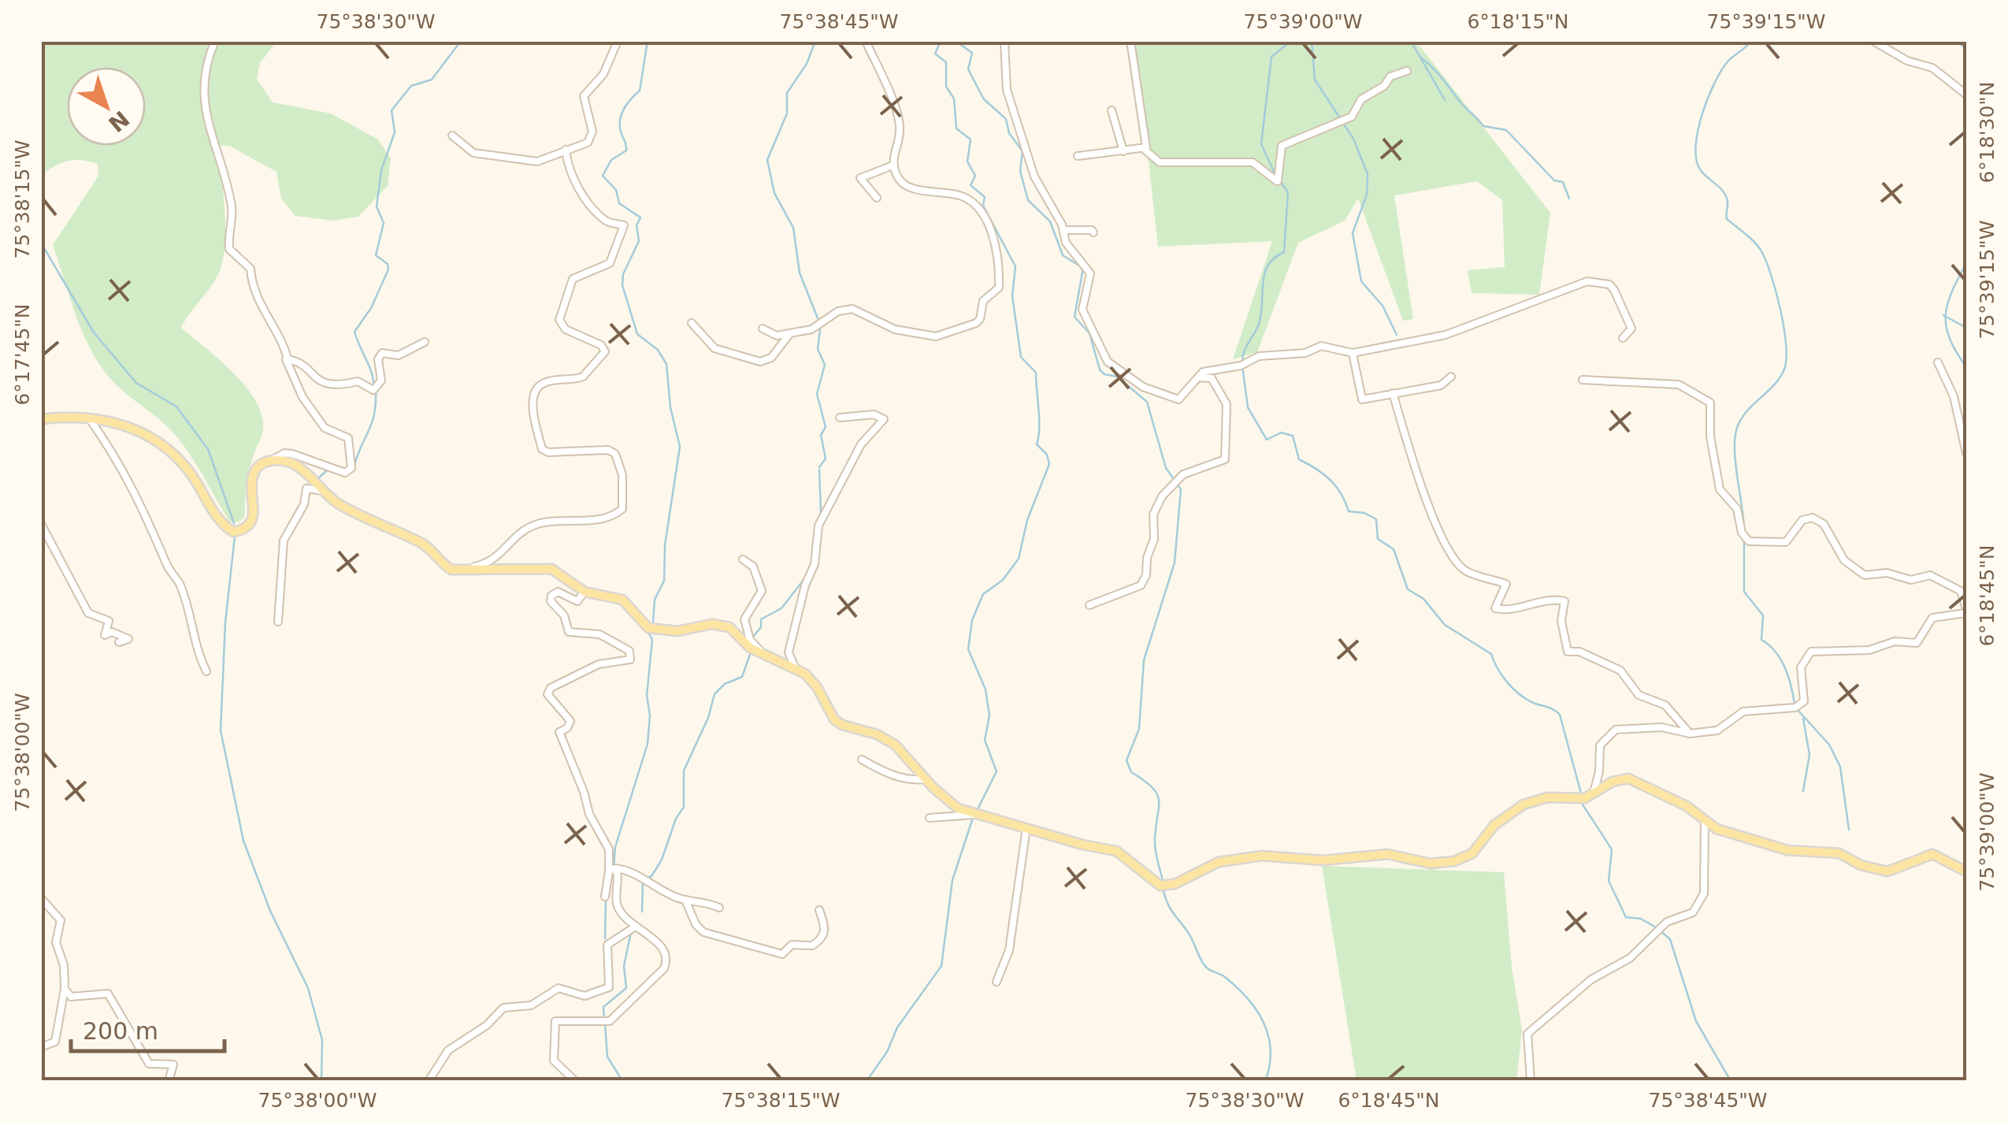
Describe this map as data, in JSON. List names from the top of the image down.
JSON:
{
  "scale_bar": "200 m",
  "north": "bottom right",
  "coordinates": [
    "75°38'30\"W",
    "75°38'45\"W",
    "75°39'00\"W",
    "6°18'15\"N",
    "75°39'15\"W",
    "6°18'30\"N",
    "75°38'15\"W",
    "6°17'45\"N",
    "6°18'45\"N",
    "75°38'00\"W"
  ]
}
